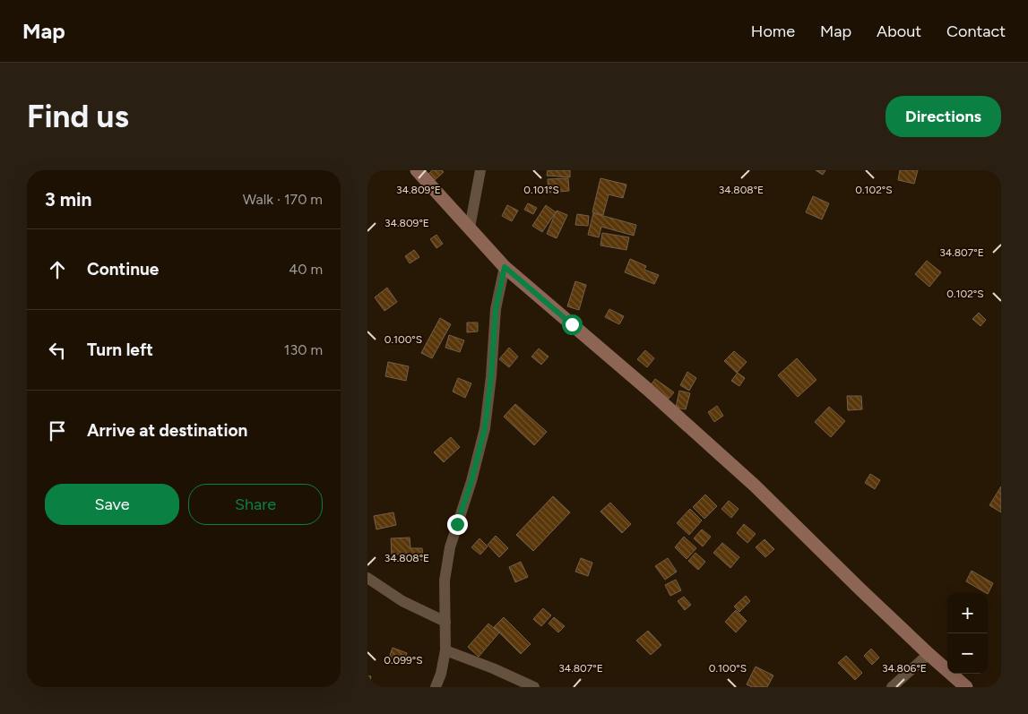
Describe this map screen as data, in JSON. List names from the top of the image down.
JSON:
{
  "page": {
    "header": "Map",
    "nav": [
      "Home",
      "Map",
      "About",
      "Contact"
    ],
    "buttons": [
      "Directions",
      ["Save", "Share"]
    ],
    "title": "Find us",
    "heading": ["3 min", "Walk · 170 m"],
    "list": [
      ["Continue", "40 m"],
      ["Turn left", "130 m"],
      "Arrive at destination"
    ],
    "map_buttons": ["+", "−"]
  },
  "coordinates": [
    "0.101°S",
    "0.102°S",
    "34.809°E",
    "34.808°E",
    "34.807°E",
    "0.100°S",
    "0.099°S",
    "34.806°E"
  ]
}
